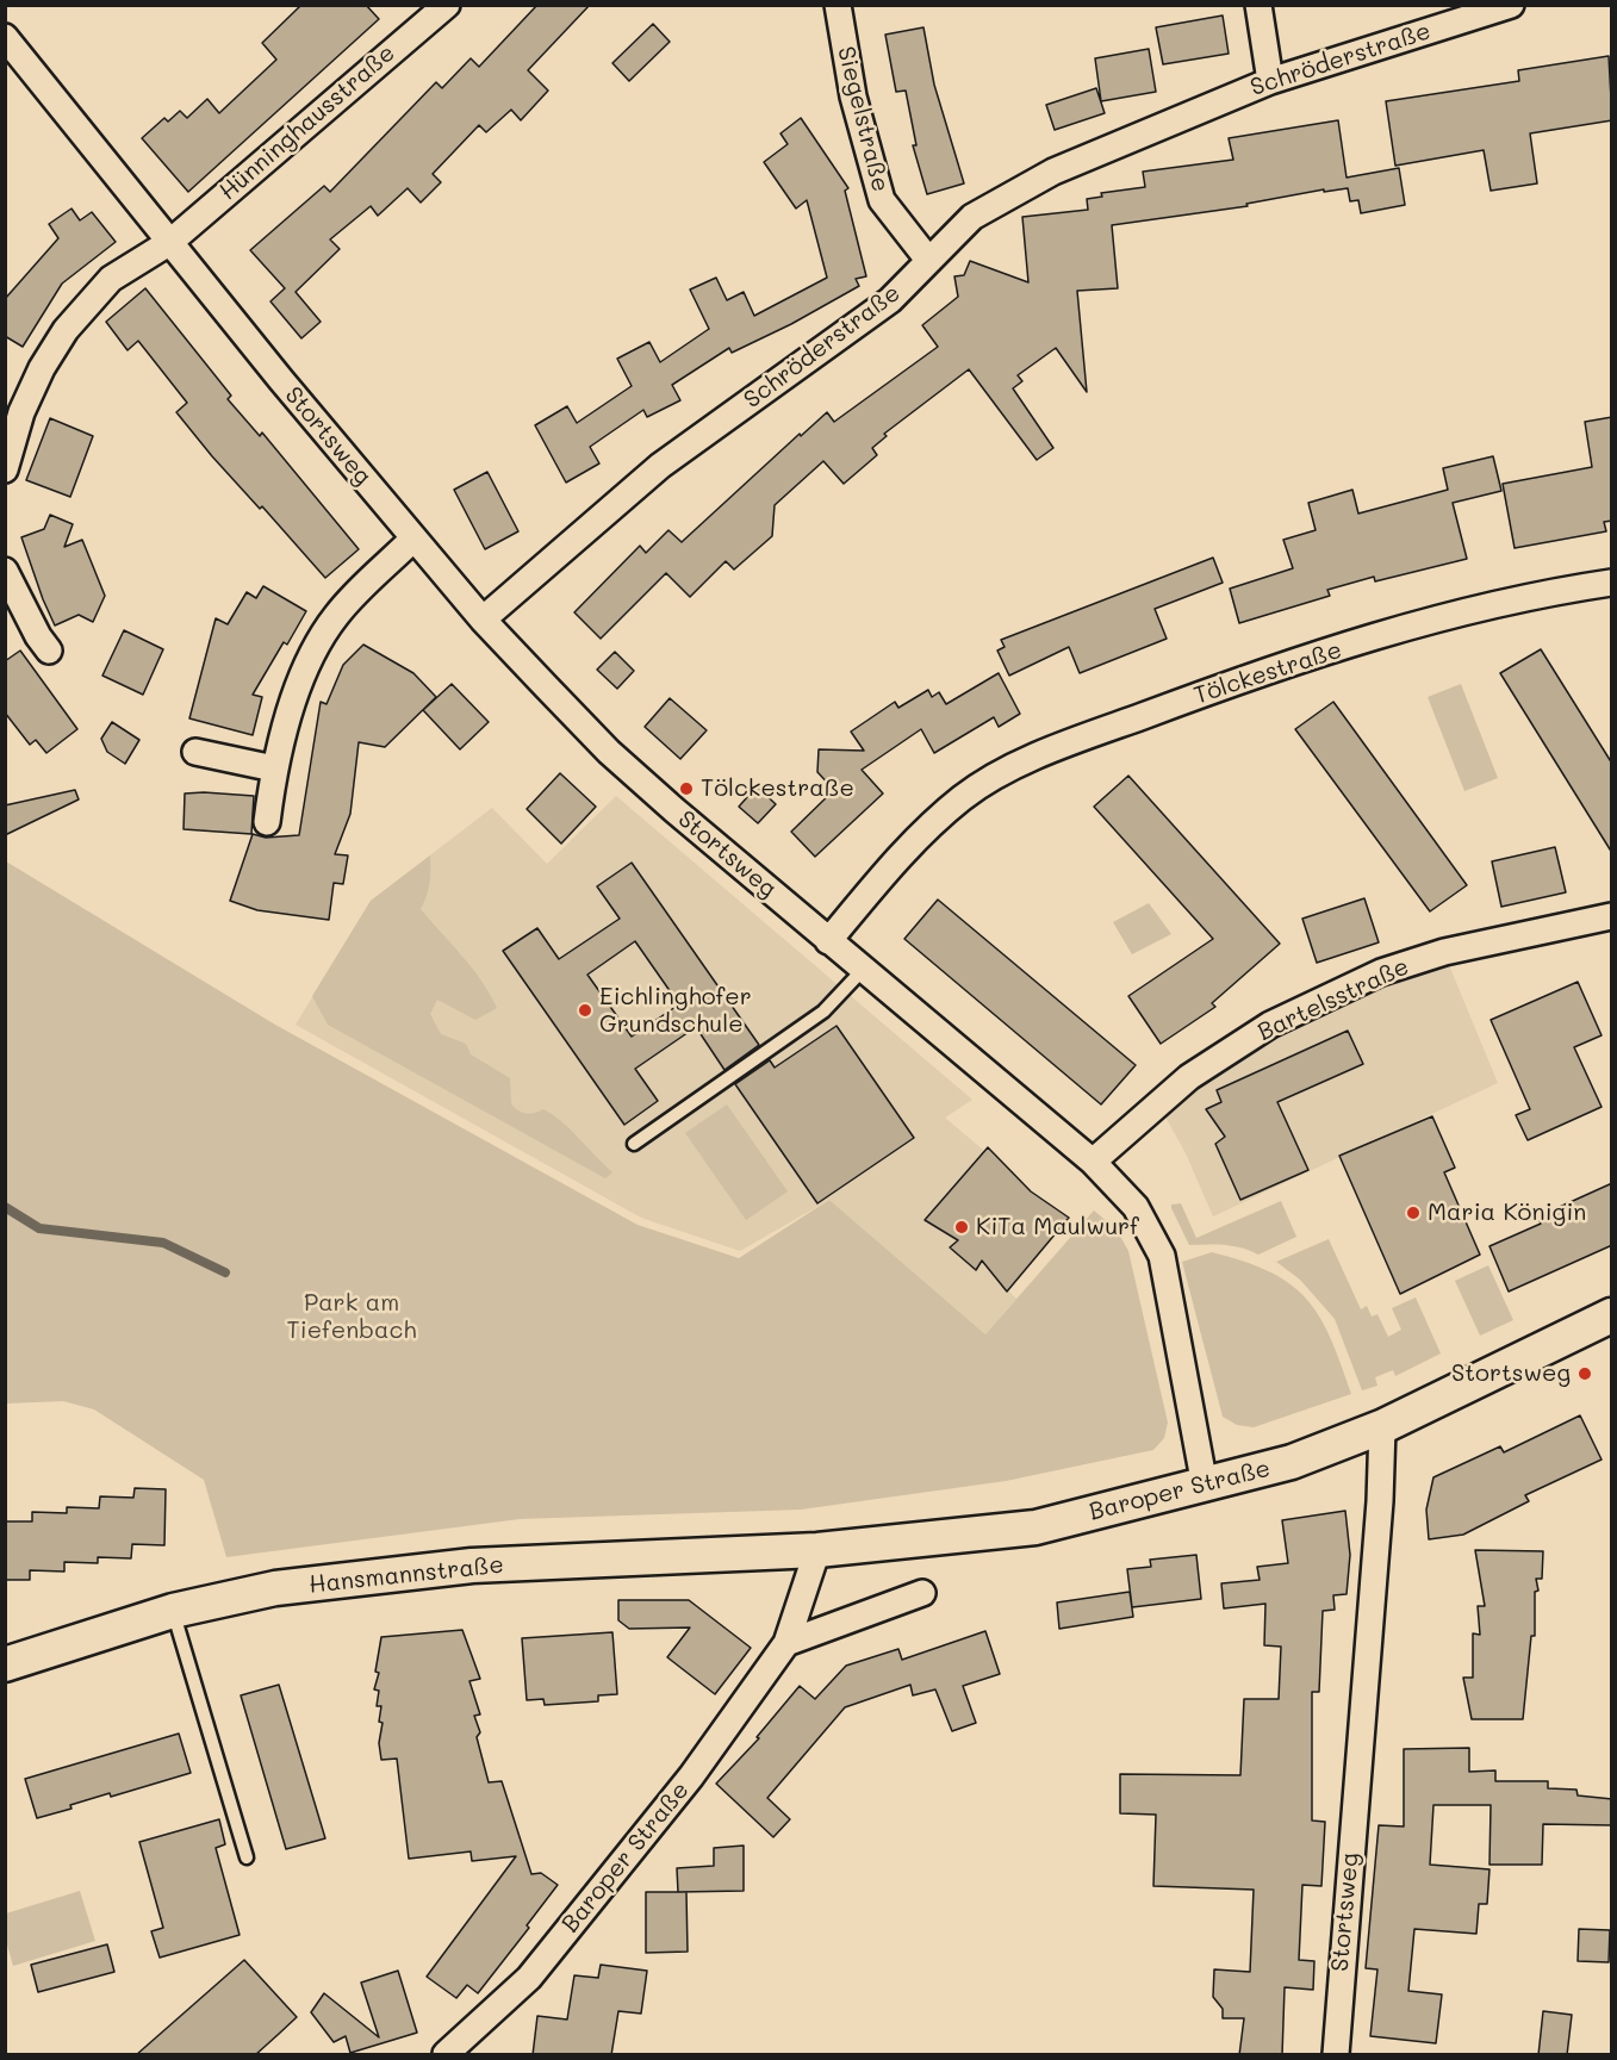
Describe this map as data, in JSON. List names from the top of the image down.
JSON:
{
  "streets": {
    "main road": ["Baroper Straße", "Hansmannstraße"],
    "street": [
      "Schröderstraße",
      "Siegelstraße",
      "Hünninghausstraße",
      "Stortsweg",
      "Tölckestraße",
      "Bartelsstraße"
    ]
  },
  "crossings": [
    ["Schröderstraße", "Siegelstraße"],
    ["Schröderstraße", "Stortsweg"],
    ["Hünninghausstraße", "Stortsweg"],
    ["Stortsweg", "Tölckestraße"],
    ["Stortsweg", "Bartelsstraße"],
    ["Stortsweg", "Baroper Straße"],
    ["Baroper Straße", "Hansmannstraße"]
  ],
  "parks": ["Park am Tiefenbach"],
  "places": [
    "Tölckestraße",
    "Eichlinghofer Grundschule",
    "Maria Königin",
    "KiTa Maulwurf",
    "Stortsweg"
  ]
}
